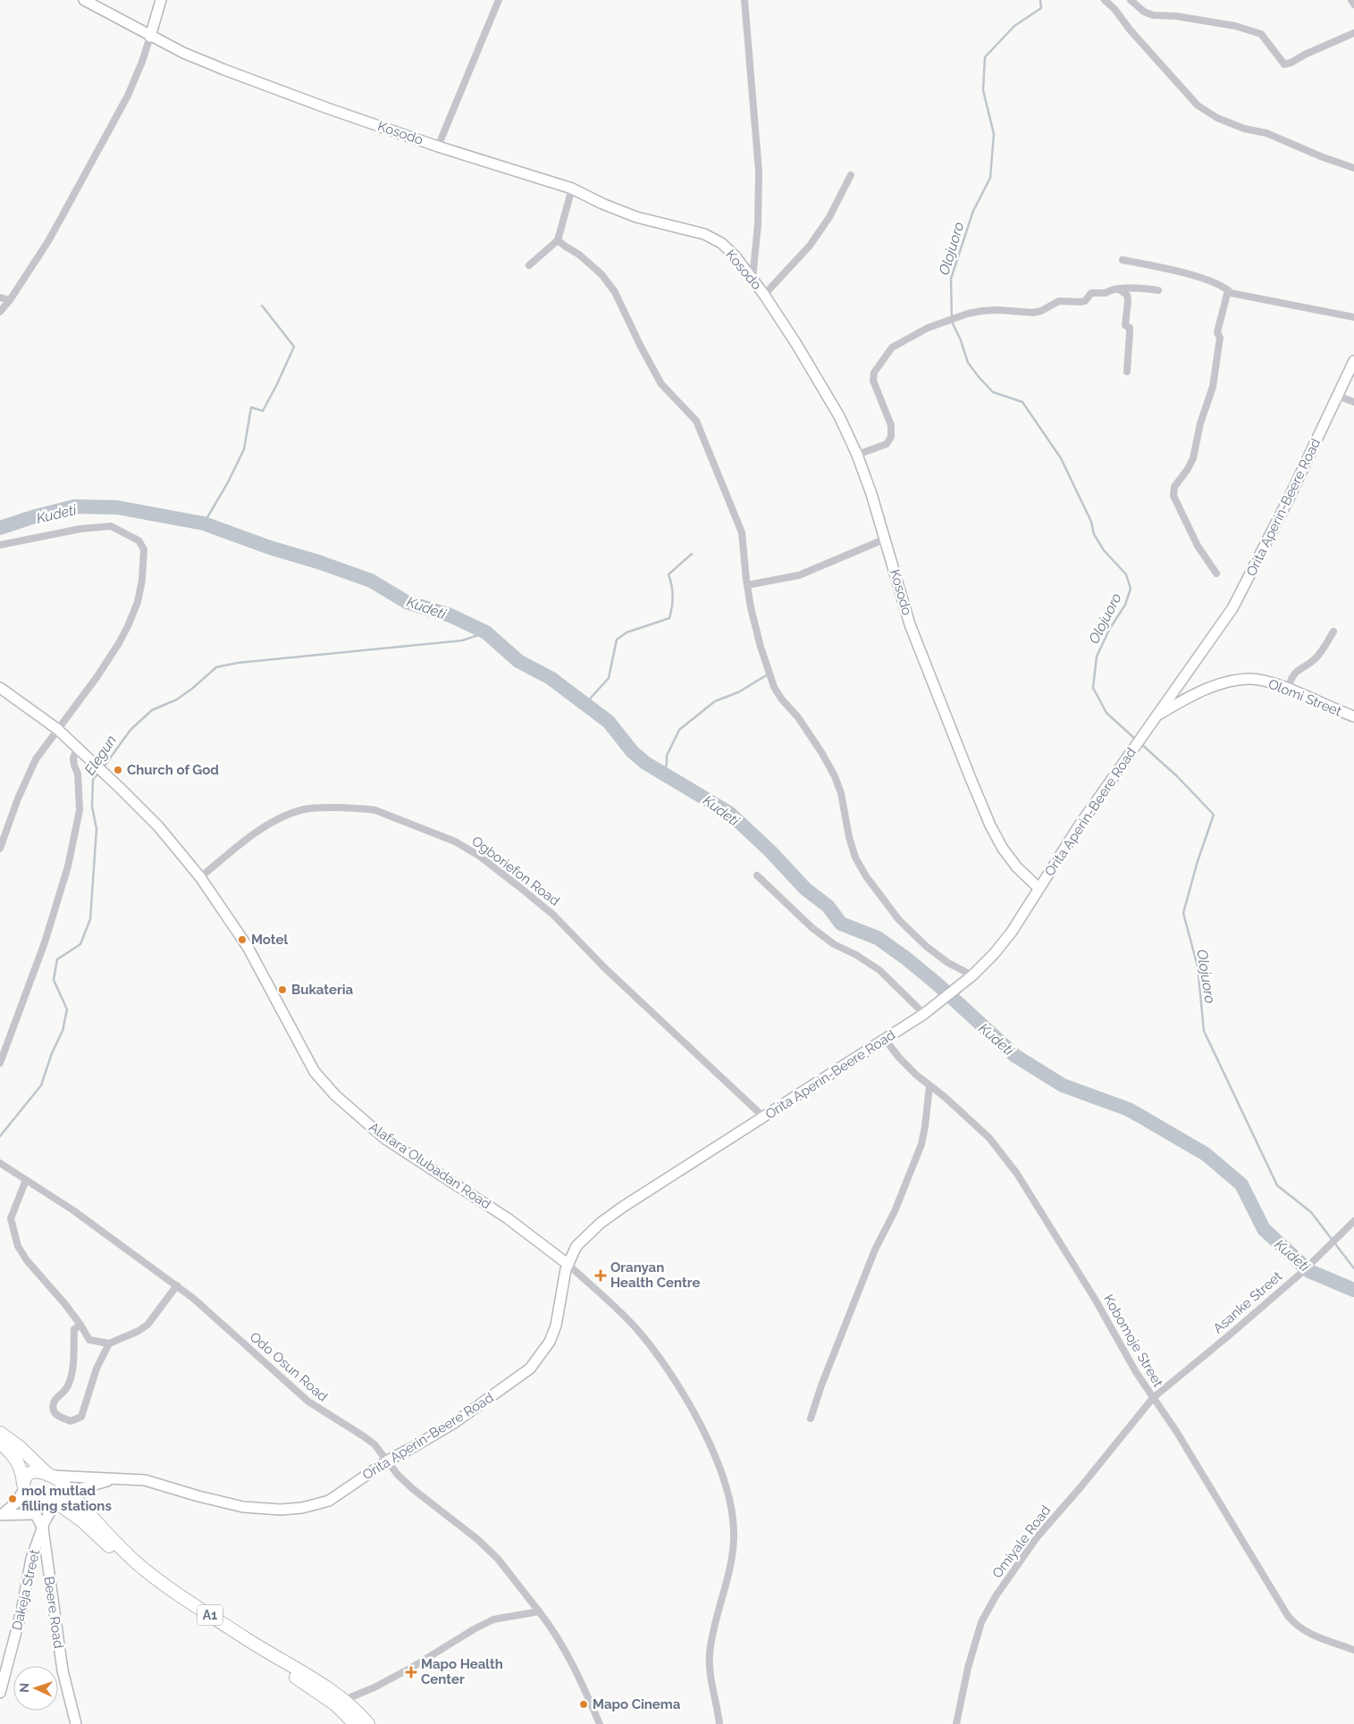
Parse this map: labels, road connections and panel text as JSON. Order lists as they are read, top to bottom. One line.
{"streets":{"highway":["A1"],"main road":["Kosodo","Orita Aperin-Beere Road","Olomi Street","Alafara Olubadan Road","Dakeja Street","Beere Road"],"street":["Ogboriefon Road","Asanke Street","Kobomoje Street","Odo Osun Road","Omiyale Road"]},"crossings":[["Kosodo","Orita Aperin-Beere Road"],["Orita Aperin-Beere Road","Olomi Street"],["Orita Aperin-Beere Road","Ogboriefon Road"],["Orita Aperin-Beere Road","Alafara Olubadan Road"],["Orita Aperin-Beere Road","Kobomoje Street"],["Orita Aperin-Beere Road","Odo Osun Road"],["Orita Aperin-Beere Road","A1"],["Ogboriefon Road","Alafara Olubadan Road"],["Asanke Street","Kobomoje Street"],["Asanke Street","Omiyale Road"],["Kobomoje Street","Omiyale Road"],["Dakeja Street","Beere Road"]],"water":["Olojuoro","Kudeti","Elegun"],"places":{"other":["Church of God","Motel","Bukateria","mol mutlad filling stations","Mapo Cinema"],"health":["Oranyan Health Centre","Mapo Health Center"]},"north":"left"}
